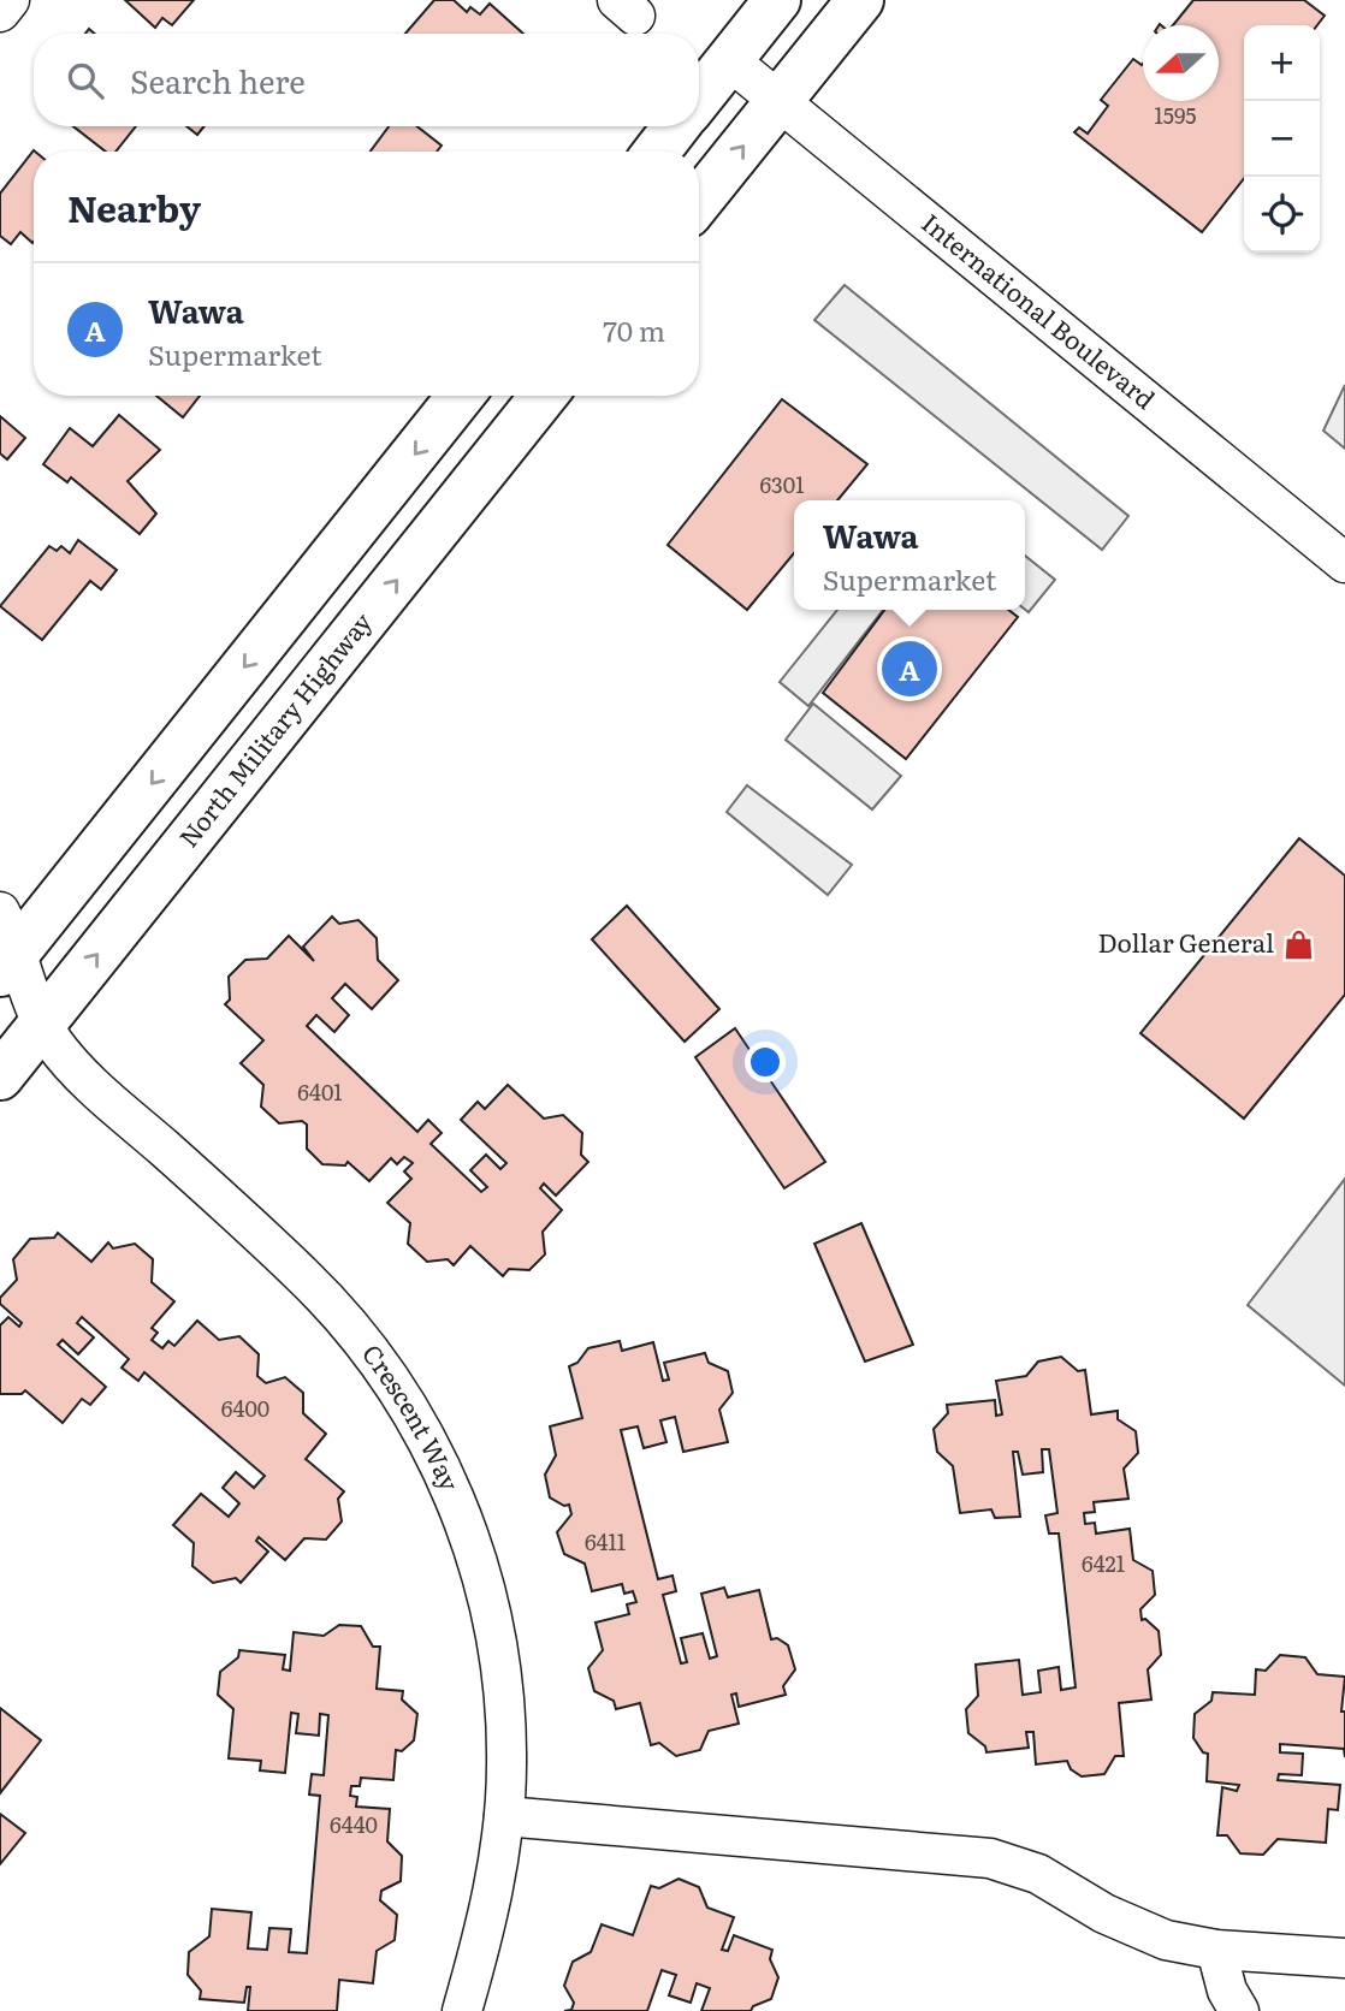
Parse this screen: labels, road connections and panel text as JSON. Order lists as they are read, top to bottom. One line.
{"streets":{"main road":["North Military Highway"],"street":["International Boulevard","Crescent Way"]},"crossings":[["North Military Highway","Crescent Way"]],"places":{"shop":["Dollar General"]},"house_numbers":["1595","6301","6401","6400","6411","6421","6440"],"north":"left","page":{"map_buttons":["+","−"],"search":"Search here","heading":"Nearby","list":[{"mark":"A","name":"Wawa","note":"Supermarket","value":"70 m"}],"popup":["Wawa","Supermarket"],"pins":"A"}}
